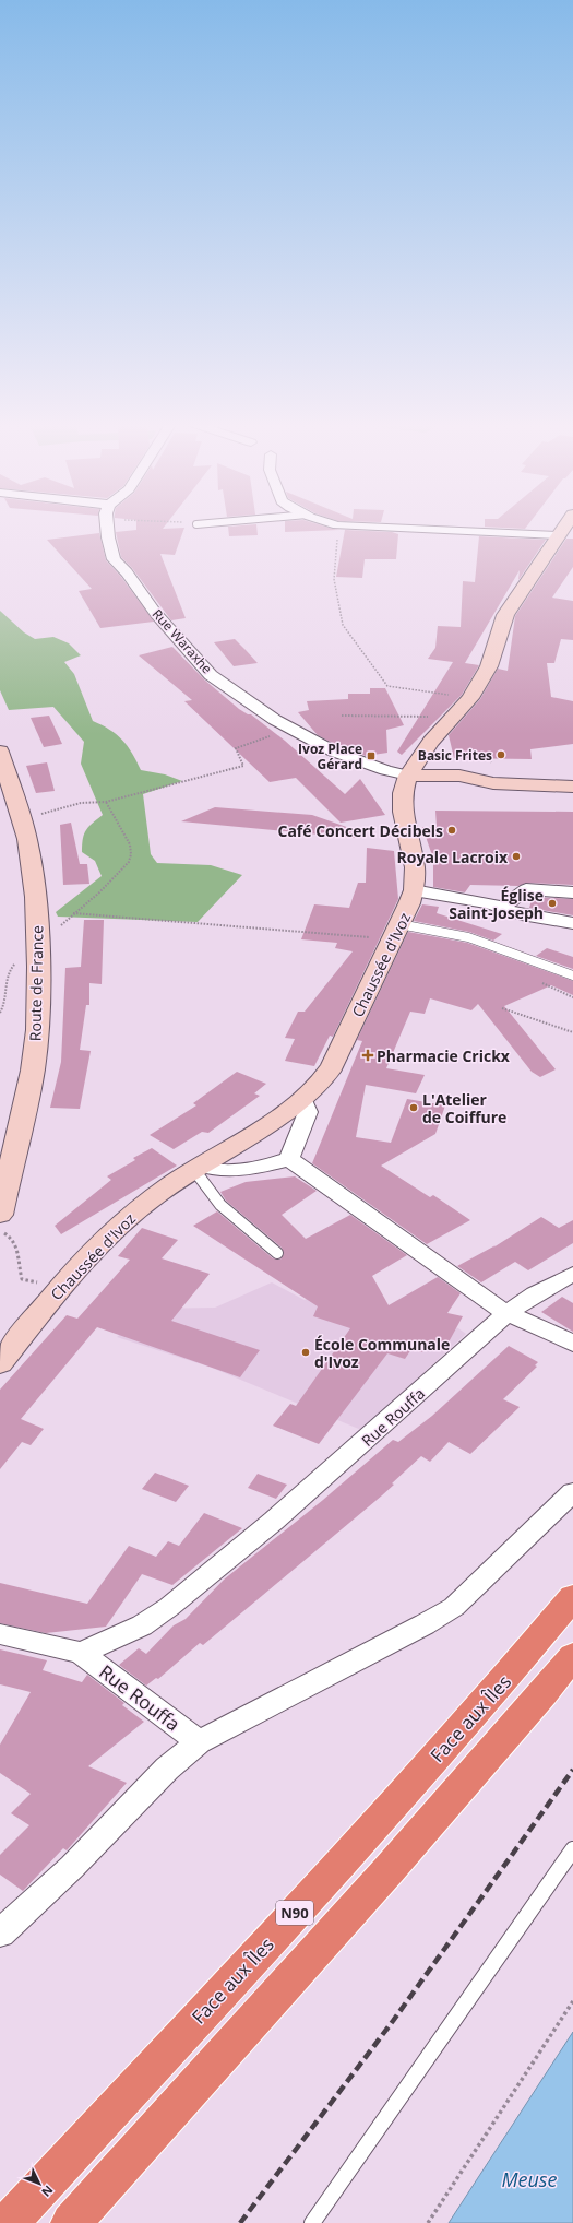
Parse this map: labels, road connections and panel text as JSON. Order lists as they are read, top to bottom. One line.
{"streets":{"highway":["Face aux Îles","N90"],"main road":["Chaussée d'Ivoz","Route de France"],"street":["Rue Waraxhe","Rue Rouffa"]},"crossings":[["Rue Waraxhe","Chaussée d'Ivoz"]],"water":["Meuse"],"places":{"other":["Basic Frites","Café Concert Décibels","Royale Lacroix","Église Saint-Joseph","L'Atelier de Coiffure","École Communale d'Ivoz"],"transit":["Ivoz Place Gérard"],"health":["Pharmacie Crickx"]},"north":"bottom right"}
